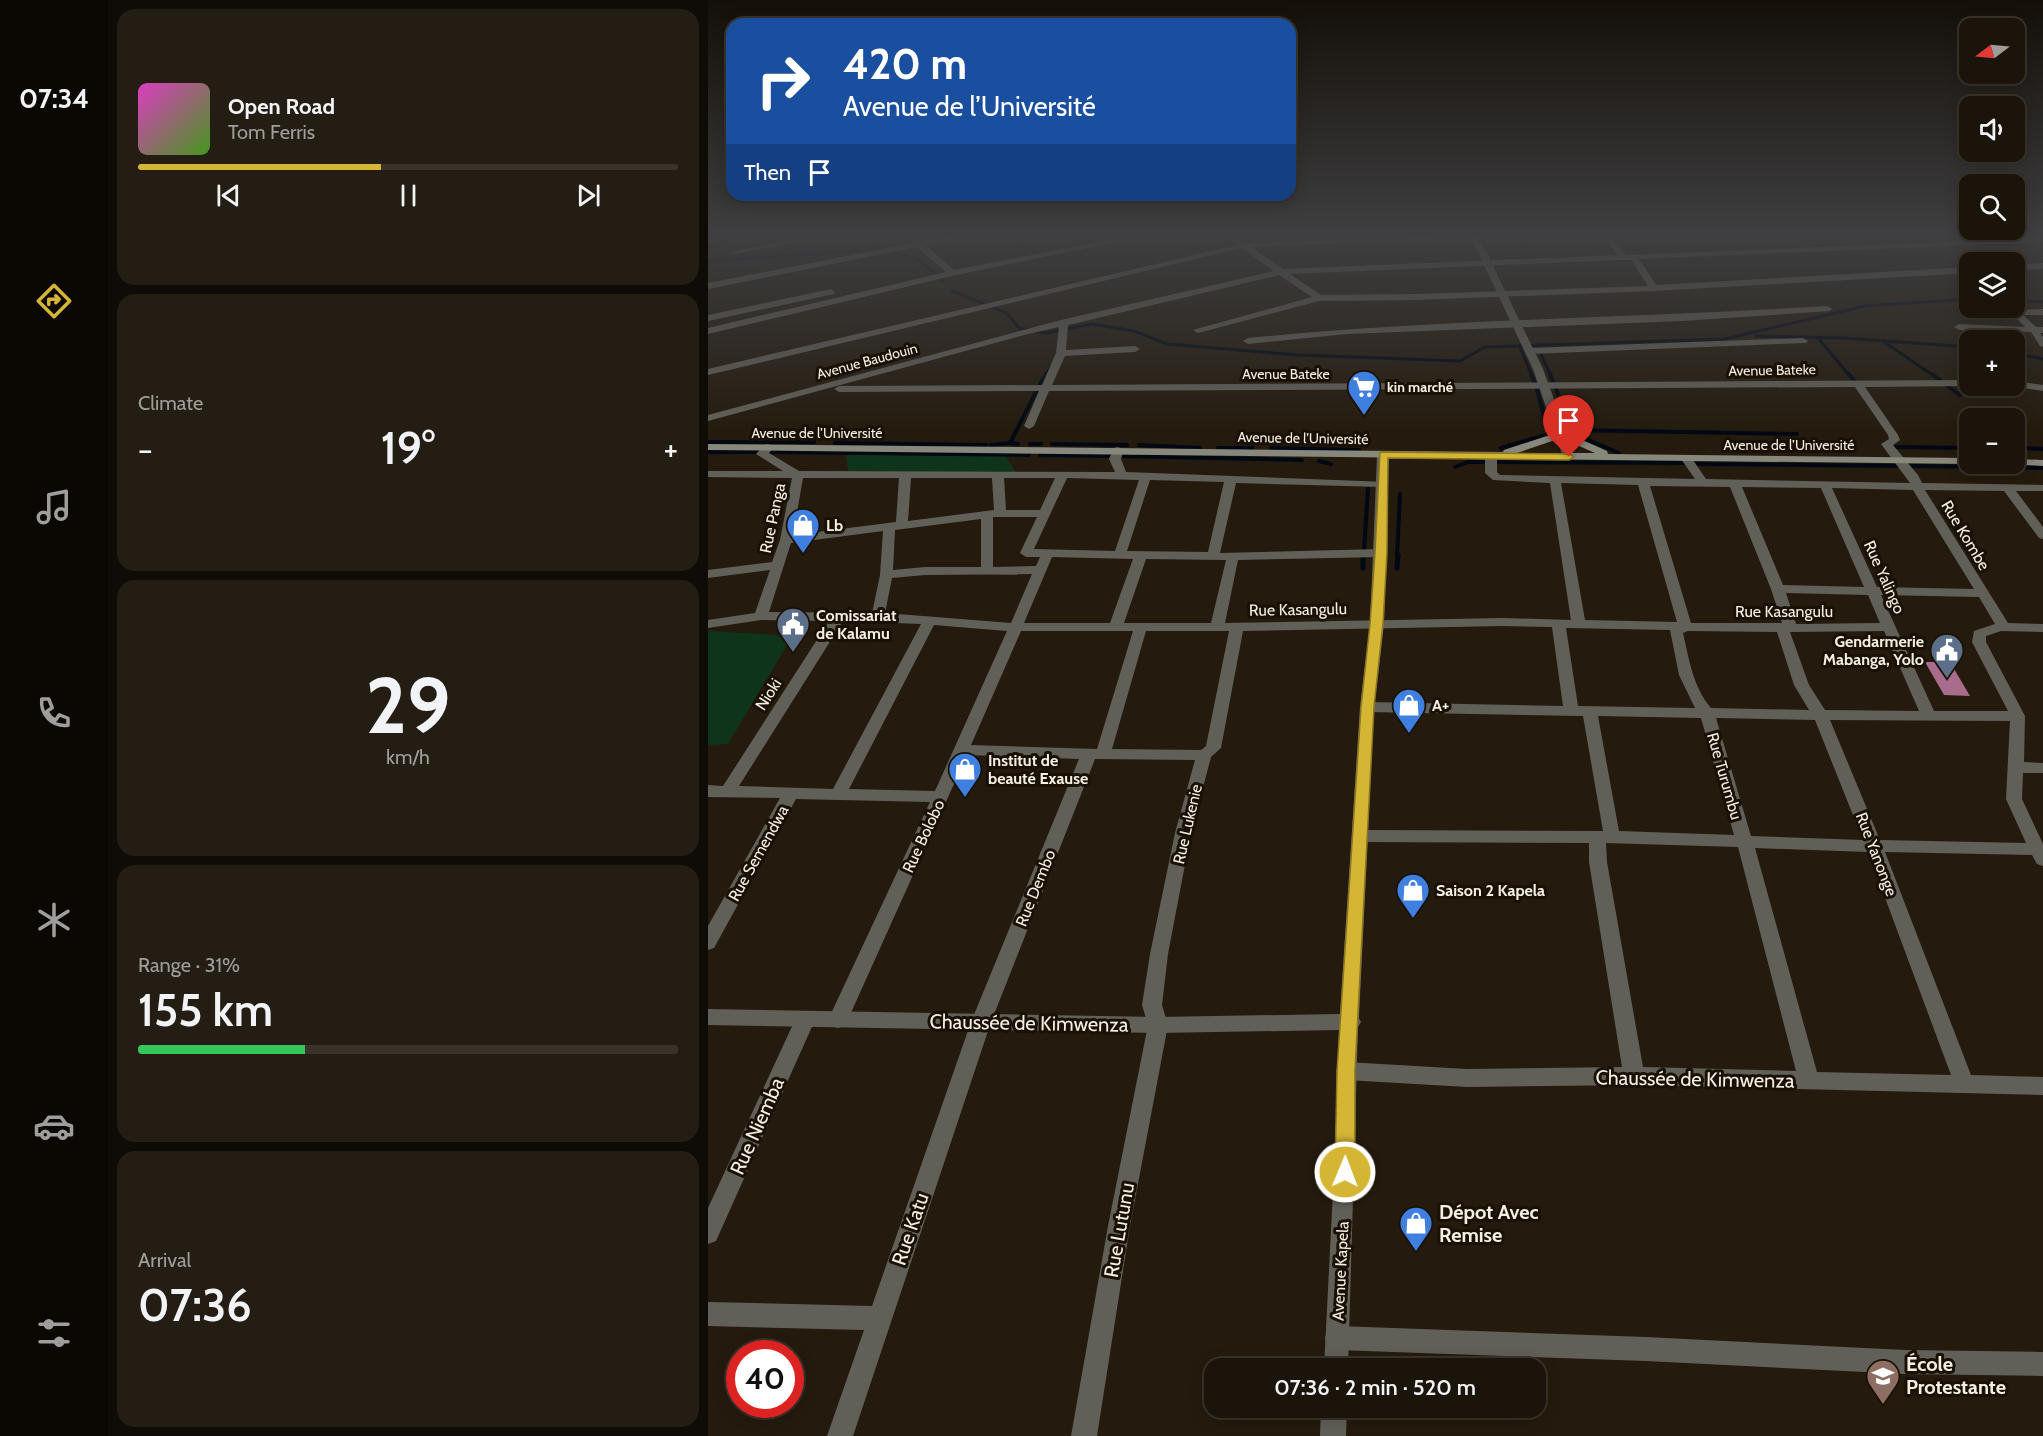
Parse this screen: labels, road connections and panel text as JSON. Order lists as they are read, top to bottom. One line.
{"streets":{"main road":["Avenue de l’Université"],"street":["Avenue Baudouin","Avenue Bateke","Rue Panga","Rue Kombe","Rue Yalingo","Rue Kasangulu","Nioki","Rue Turumbu","Rue Lukenie","Rue Bolobo","Rue Semendwa","Rue Yanonge","Rue Dembo","Chaussée de Kimwenza","Rue Niemba","Rue Katu","Rue Lutunu","Avenue Kapela"]},"crossings":[["Avenue Baudouin","Avenue Bateke"],["Avenue Bateke","Rue Kombe"],["Avenue de l’Université","Rue Panga"],["Avenue de l’Université","Rue Kombe"],["Avenue de l’Université","Avenue Kapela"],["Rue Panga","Rue Kasangulu"],["Rue Yalingo","Rue Kasangulu"],["Rue Kasangulu","Nioki"],["Rue Kasangulu","Rue Turumbu"],["Rue Kasangulu","Rue Lukenie"],["Rue Kasangulu","Rue Bolobo"],["Rue Kasangulu","Rue Yanonge"],["Rue Kasangulu","Rue Dembo"],["Rue Kasangulu","Avenue Kapela"],["Rue Turumbu","Chaussée de Kimwenza"],["Rue Lukenie","Chaussée de Kimwenza"],["Rue Lukenie","Rue Lutunu"],["Rue Bolobo","Chaussée de Kimwenza"],["Rue Yanonge","Chaussée de Kimwenza"],["Rue Dembo","Chaussée de Kimwenza"],["Rue Dembo","Rue Katu"],["Chaussée de Kimwenza","Rue Niemba"],["Chaussée de Kimwenza","Rue Katu"],["Chaussée de Kimwenza","Rue Lutunu"],["Chaussée de Kimwenza","Avenue Kapela"]],"places":{"supermarket":["kin marché"],"shop":["Lb","A+","Institut de beauté Exause","Saison 2 Kapela","Dépot Avec Remise"],"public building":["Comissariat de Kalamu","Gendarmerie Mabanga, Yolo"],"school or university":["École Protestante"]},"north":"left","page":{"tabs":"07:34","map_buttons":["+","−"],"turn":["420 m","Avenue de l’Université"],"song":["Open Road","Tom Ferris"],"then":"Then","tile":["Climate",["29","km/h"],["Range · 31%","155 km"],["Arrival","07:36"]],"heat":["−","19°","+"],"limit":"40","trip":"07:36 · 2 min · 520 m"}}
